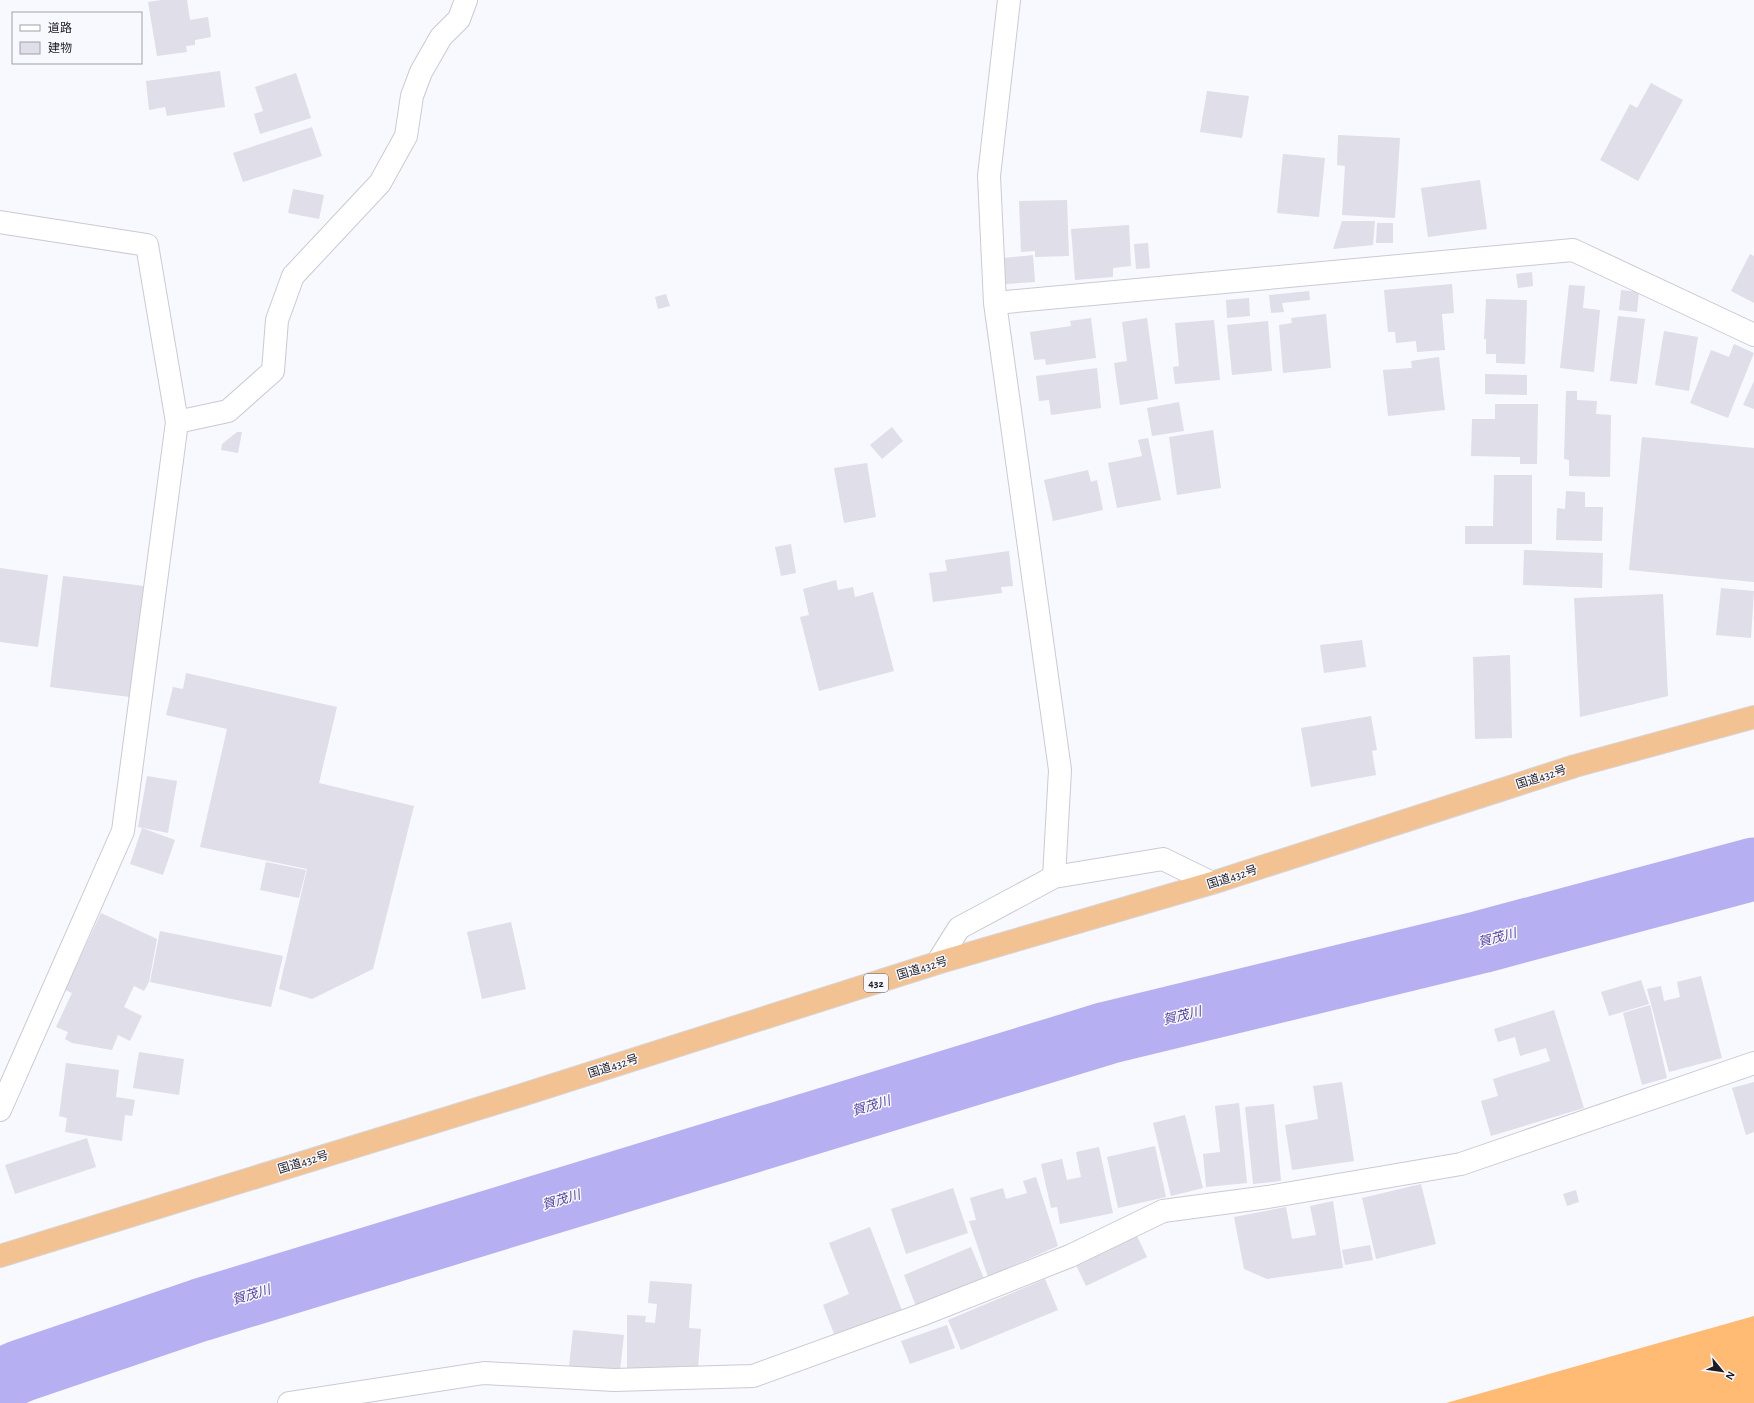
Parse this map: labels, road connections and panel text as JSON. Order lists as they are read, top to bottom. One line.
{"streets":{"highway":["国道432号","432"]},"water":["賀茂川"],"legend":["道路","建物"],"north":"bottom right"}
